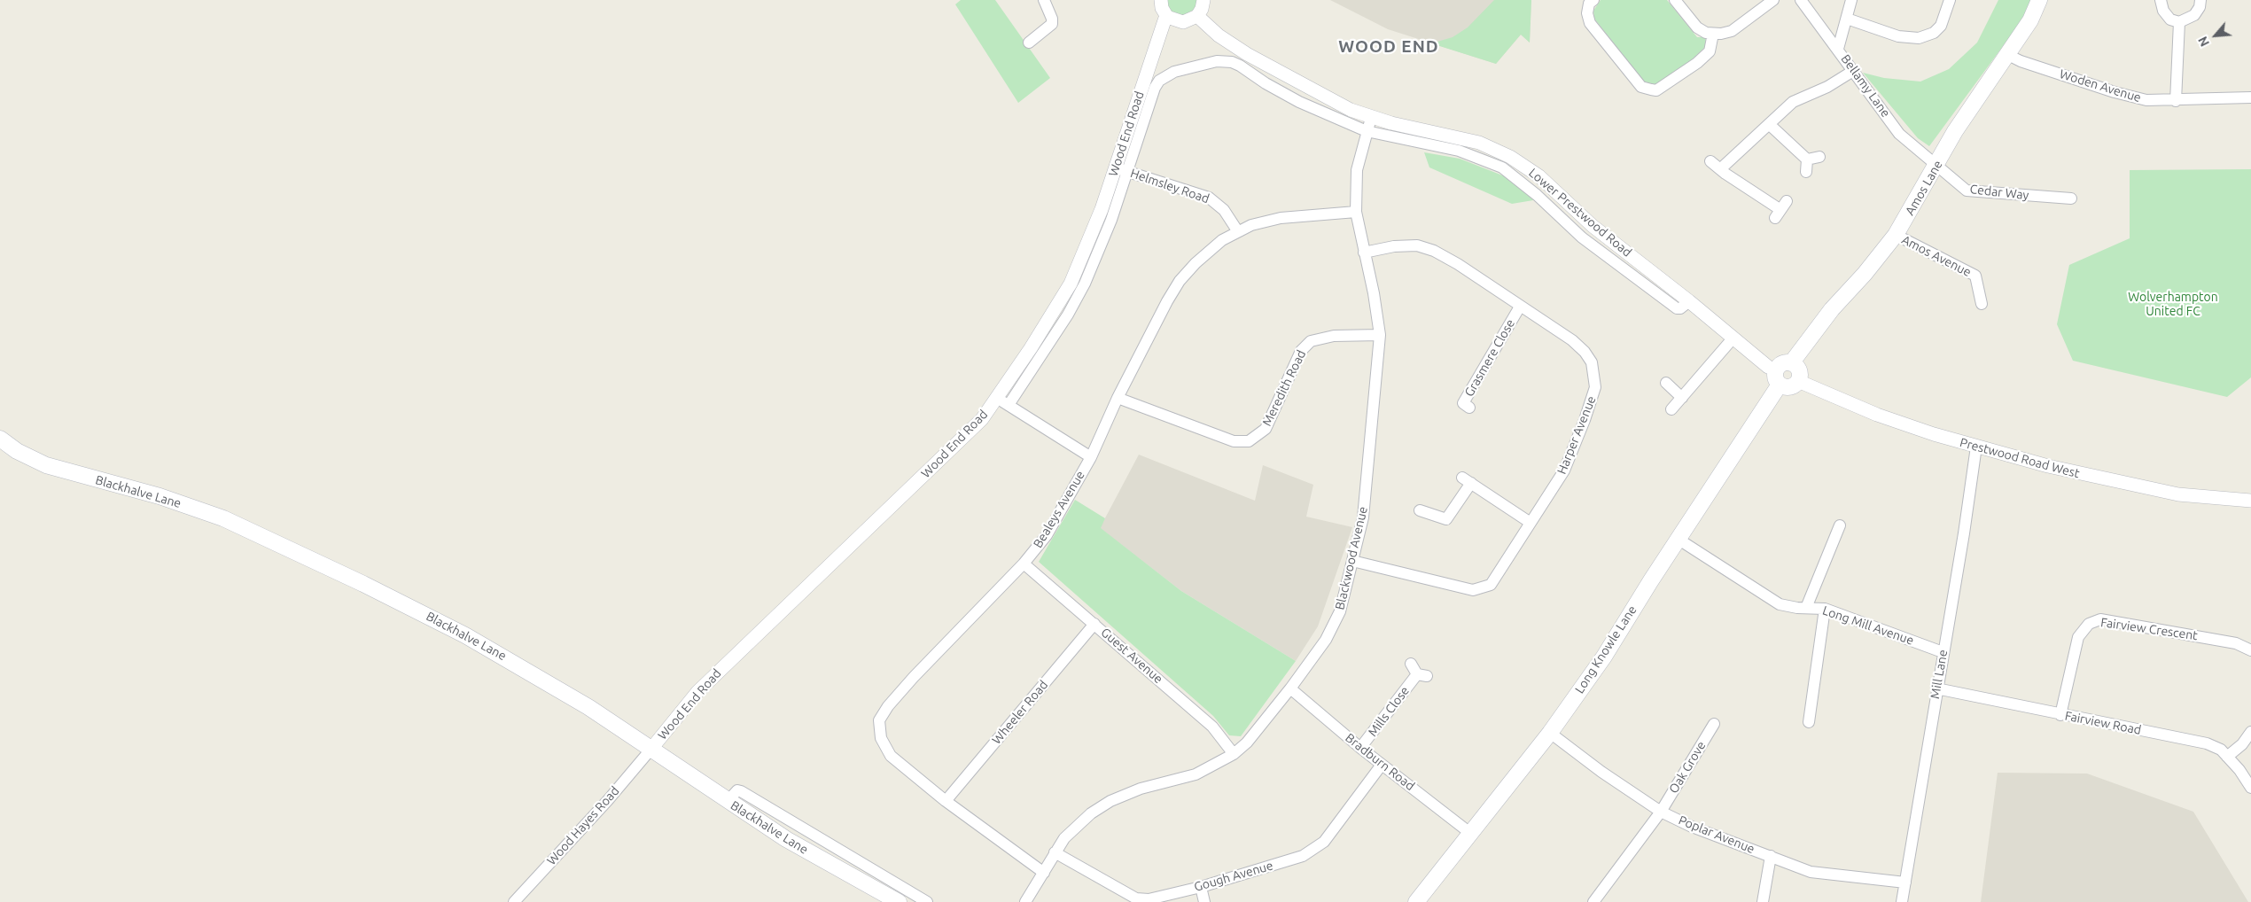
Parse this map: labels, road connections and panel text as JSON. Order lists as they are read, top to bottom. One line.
{"streets":{"main road":["Amos Lane","Blackhalve Lane","Long Knowle Lane"],"street":["Bellamy Lane","Woden Avenue","Wood End Road","Helmsley Road","Cedar Way","Lower Prestwood Road","Amos Avenue","Grasmere Close","Meredith Road","Harper Avenue","Prestwood Road West","Bealeys Avenue","Blackwood Avenue","Long Mill Avenue","Fairview Crescent","Guest Avenue","Mill Lane","Mills Close","Wheeler Road","Fairview Road","Bradburn Road","Oak Grove","Wood Hayes Road","Poplar Avenue","Gough Avenue"]},"crossings":[["Bellamy Lane","Amos Lane"],["Bellamy Lane","Cedar Way"],["Woden Avenue","Amos Lane"],["Wood End Road","Helmsley Road"],["Wood End Road","Blackhalve Lane"],["Wood End Road","Wood Hayes Road"],["Helmsley Road","Bealeys Avenue"],["Amos Lane","Cedar Way"],["Amos Lane","Lower Prestwood Road"],["Amos Lane","Amos Avenue"],["Amos Lane","Prestwood Road West"],["Amos Lane","Long Knowle Lane"],["Lower Prestwood Road","Prestwood Road West"],["Lower Prestwood Road","Blackwood Avenue"],["Lower Prestwood Road","Long Knowle Lane"],["Grasmere Close","Harper Avenue"],["Meredith Road","Bealeys Avenue"],["Meredith Road","Blackwood Avenue"],["Harper Avenue","Blackwood Avenue"],["Prestwood Road West","Long Knowle Lane"],["Prestwood Road West","Mill Lane"],["Blackhalve Lane","Wood Hayes Road"],["Bealeys Avenue","Blackwood Avenue"],["Bealeys Avenue","Guest Avenue"],["Bealeys Avenue","Wheeler Road"],["Blackwood Avenue","Guest Avenue"],["Blackwood Avenue","Bradburn Road"],["Blackwood Avenue","Gough Avenue"],["Long Mill Avenue","Long Knowle Lane"],["Long Mill Avenue","Mill Lane"],["Fairview Crescent","Fairview Road"],["Long Knowle Lane","Bradburn Road"],["Long Knowle Lane","Poplar Avenue"],["Guest Avenue","Wheeler Road"],["Mill Lane","Fairview Road"],["Mill Lane","Poplar Avenue"],["Mills Close","Bradburn Road"],["Bradburn Road","Gough Avenue"],["Oak Grove","Poplar Avenue"]],"districts":["WOOD END"],"parks":["Wolverhampton United FC"],"north":"bottom left"}
